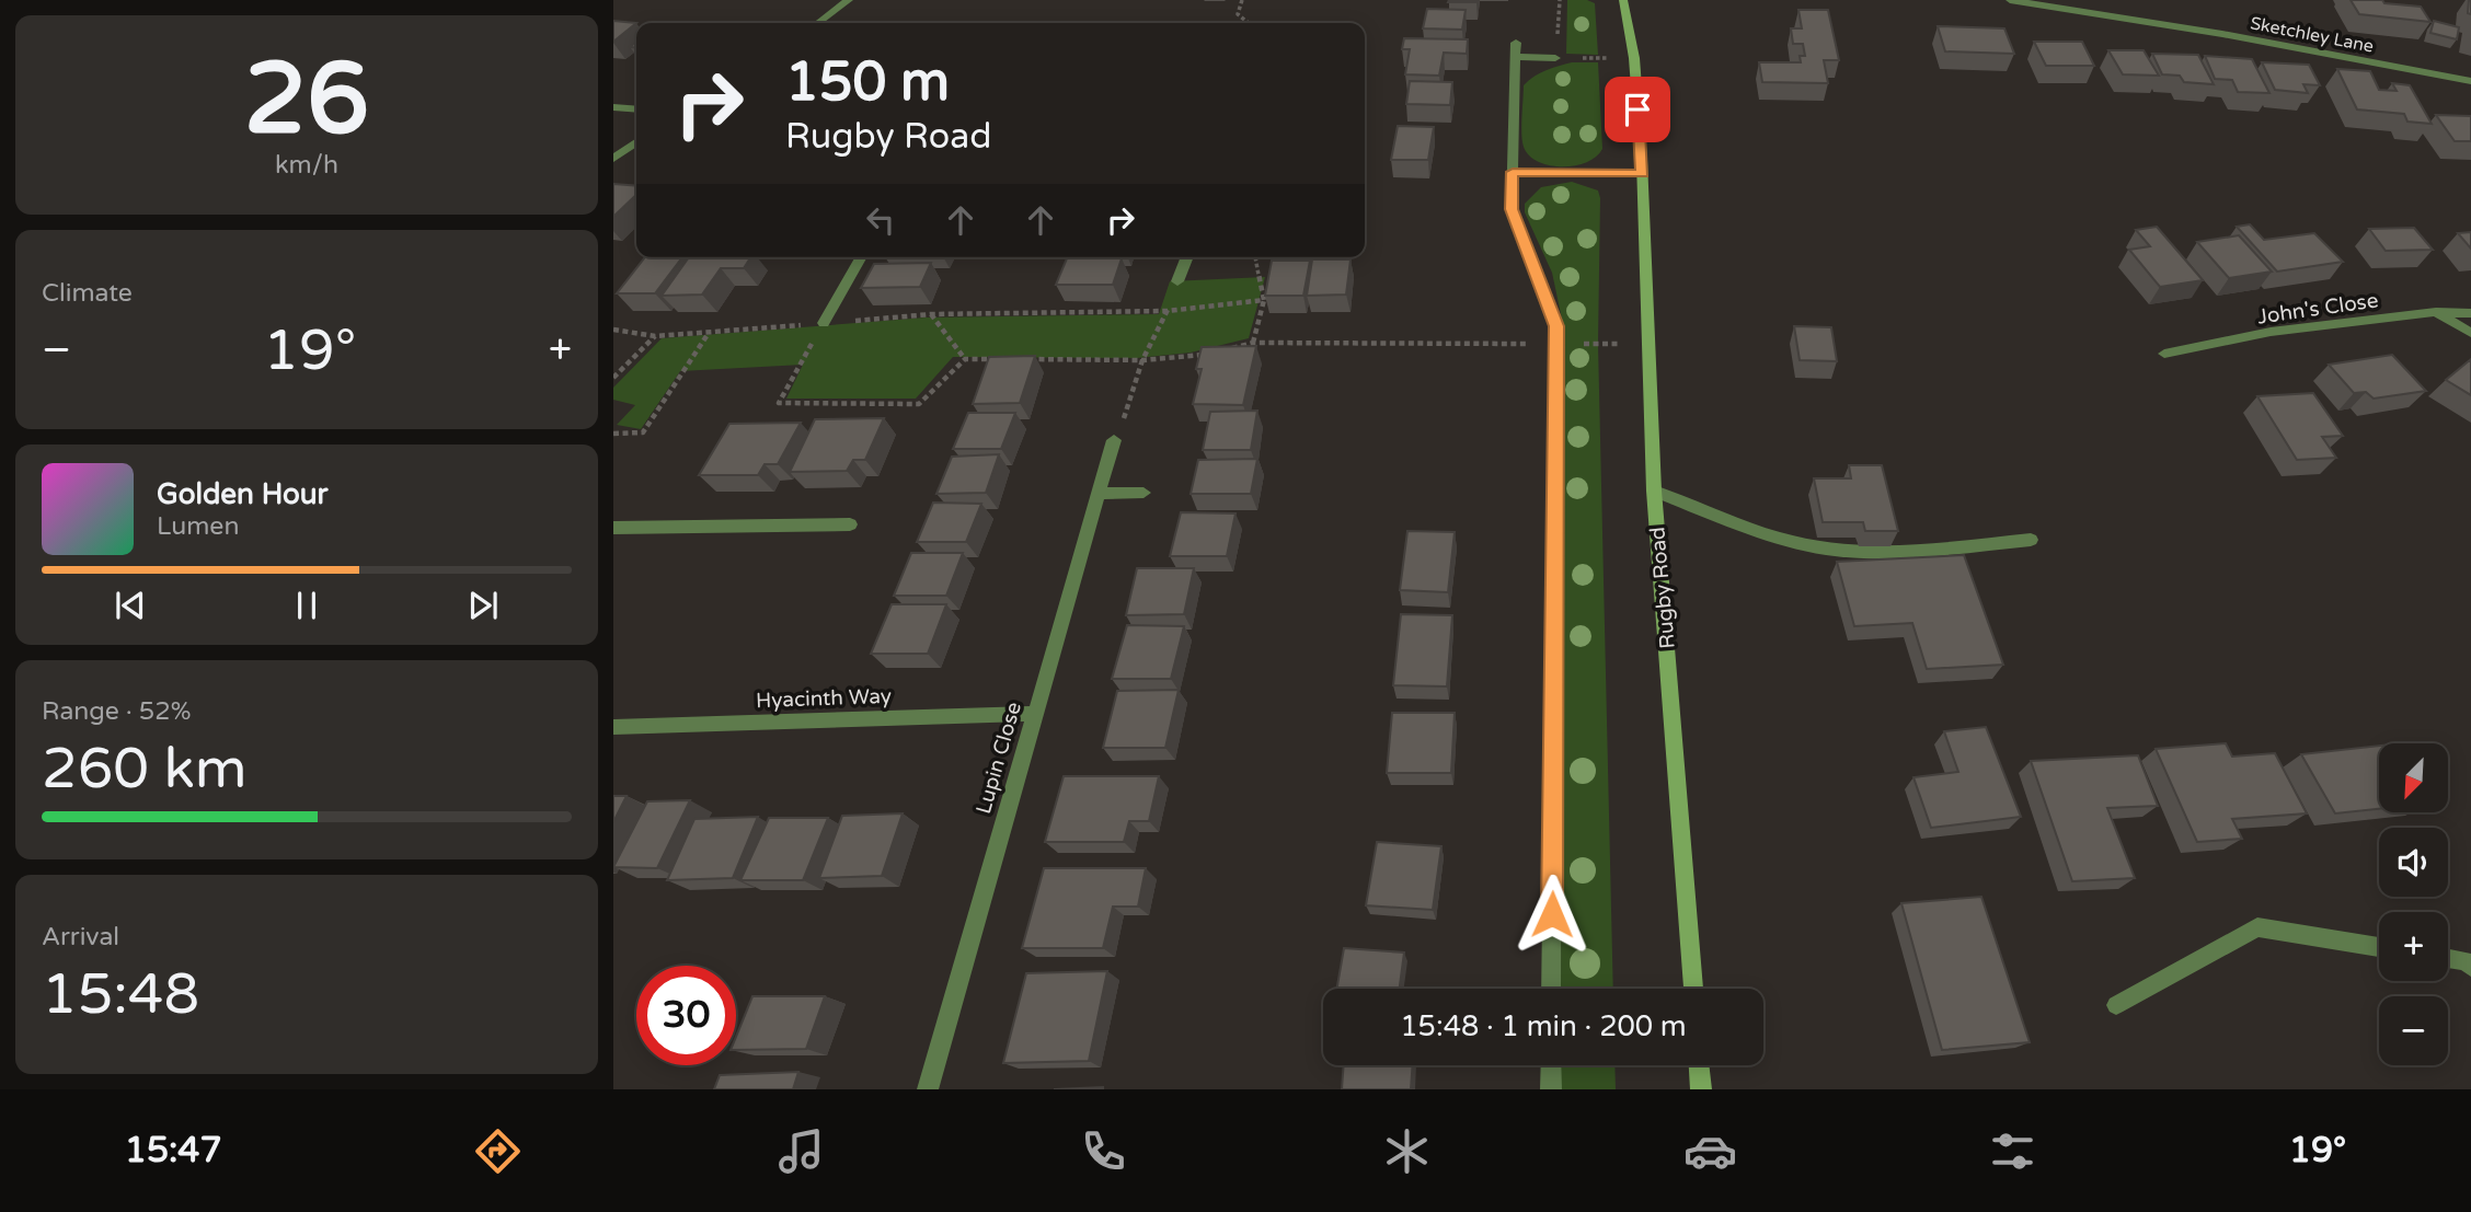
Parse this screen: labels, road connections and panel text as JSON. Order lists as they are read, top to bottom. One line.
{"streets":{"main road":["Rugby Road"],"street":["Sketchley Lane","John's Close","Hyacinth Way","Lupin Close"]},"crossings":[["Hyacinth Way","Lupin Close"]],"north":"bottom left","page":{"tile":[["26","km/h"],"Climate",["Range · 52%","260 km"],["Arrival","15:48"]],"turn":["150 m","Rugby Road"],"heat":["−","19°","+"],"song":["Golden Hour","Lumen"],"map_buttons":["+","−"],"limit":"30","trip":"15:48 · 1 min · 200 m","tabs":["15:47","19°"]}}
